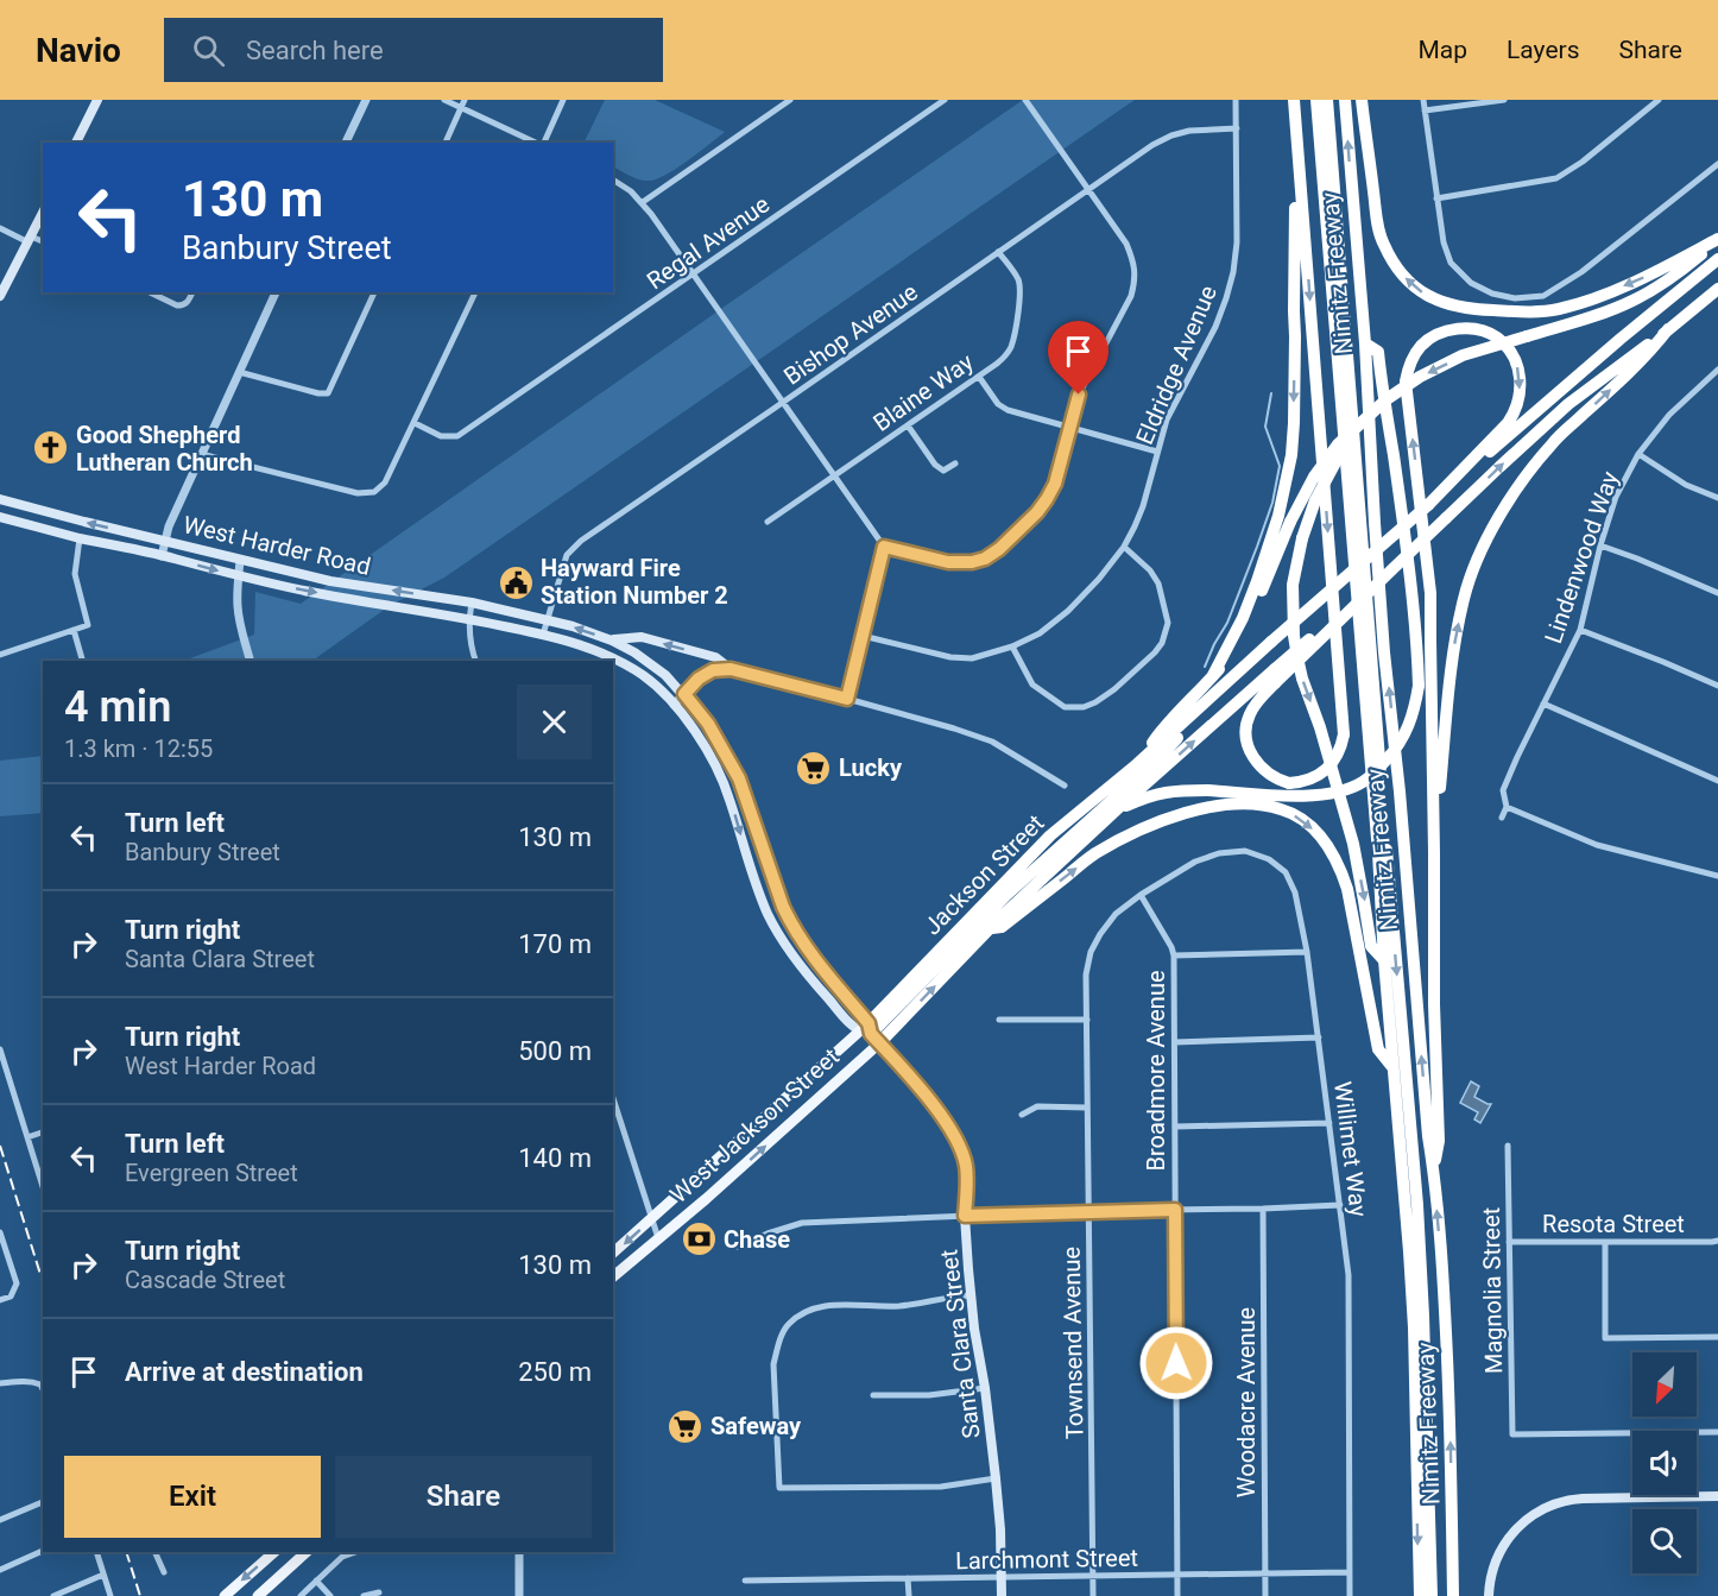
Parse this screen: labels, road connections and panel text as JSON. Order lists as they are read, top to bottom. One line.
{"streets":{"highway":["Nimitz Freeway","Jackson Street"],"main road":["West Harder Road","West Jackson Street","Santa Clara Street"],"street":["Regal Avenue","Bishop Avenue","Eldridge Avenue","Blaine Way","Lindenwood Way","Broadmore Avenue","Willimet Way","Resota Street","Magnolia Street","Townsend Avenue","Woodacre Avenue","Larchmont Street"]},"crossings":[["Bishop Avenue","Eldridge Avenue"],["Bishop Avenue","Blaine Way"],["Bishop Avenue","West Harder Road"],["Bishop Avenue","Santa Clara Street"],["West Harder Road","Santa Clara Street"],["Jackson Street","West Jackson Street"],["Jackson Street","Santa Clara Street"],["Broadmore Avenue","Willimet Way"],["Broadmore Avenue","Townsend Avenue"],["Broadmore Avenue","Larchmont Street"],["West Jackson Street","Santa Clara Street"],["Willimet Way","Townsend Avenue"],["Willimet Way","Larchmont Street"],["Resota Street","Magnolia Street"],["Townsend Avenue","Larchmont Street"],["Santa Clara Street","Larchmont Street"],["Woodacre Avenue","Larchmont Street"]],"places":{"church":["Good Shepherd Lutheran Church"],"public building":["Hayward Fire Station Number 2"],"supermarket":["Lucky","Safeway"],"bank":["Chase"]},"north":"bottom left","page":{"header":"Navio","search":"Search here","nav":["Map","Layers","Share"],"turn":["130 m","Banbury Street"],"heading":["4 min","1.3 km · 12:55"],"list":[{"name":"Turn left","note":"Banbury Street","value":"130 m"},{"name":"Turn right","note":"Santa Clara Street","value":"170 m"},{"name":"Turn right","note":"West Harder Road","value":"500 m"},{"name":"Turn left","note":"Evergreen Street","value":"140 m"},{"name":"Turn right","note":"Cascade Street","value":"130 m"},{"name":"Arrive at destination","value":"250 m"}],"buttons":["Exit","Share"]}}
